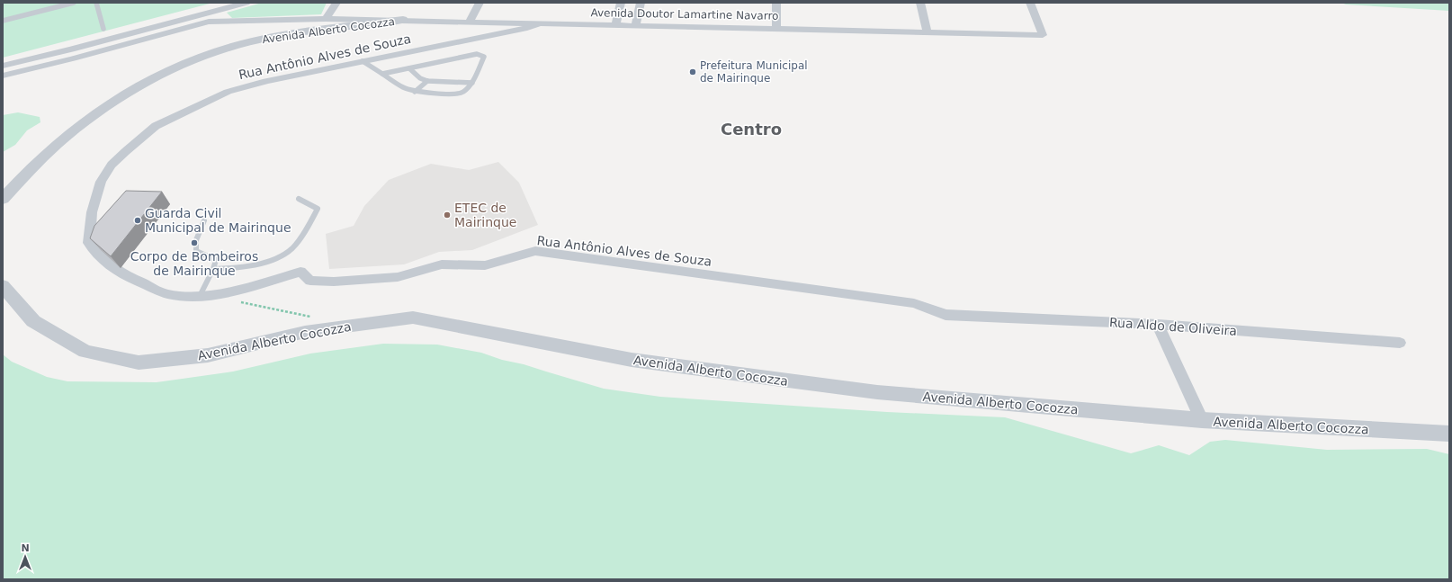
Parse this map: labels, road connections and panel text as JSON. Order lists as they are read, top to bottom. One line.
{"streets":{"street":["Avenida Doutor Lamartine Navarro","Avenida Alberto Cocozza","Rua Antônio Alves de Souza","Rua Aldo de Oliveira"]},"crossings":[["Avenida Doutor Lamartine Navarro","Avenida Alberto Cocozza"],["Avenida Doutor Lamartine Navarro","Rua Antônio Alves de Souza"],["Rua Antônio Alves de Souza","Rua Aldo de Oliveira"]],"districts":["Centro"],"places":["Prefeitura Municipal de Mairinque","ETEC de Mairinque","Guarda Civil Municipal de Mairinque","Corpo de Bombeiros de Mairinque"],"north":"top"}
